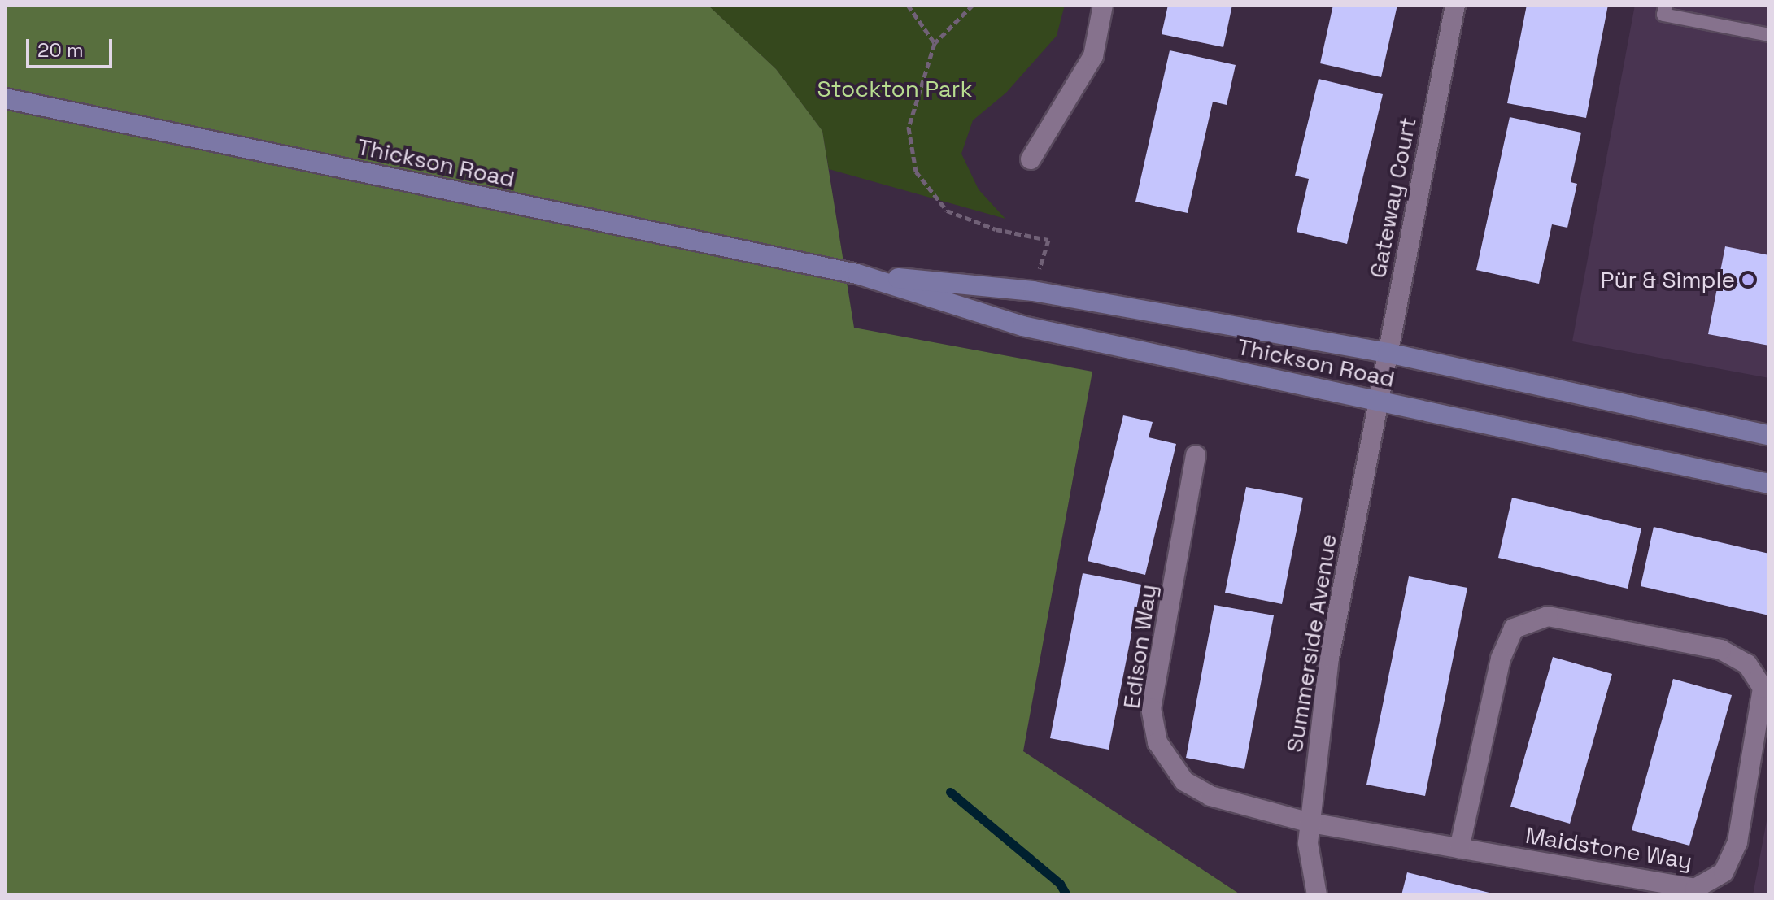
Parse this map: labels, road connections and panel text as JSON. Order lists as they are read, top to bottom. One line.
{"streets":{"main road":["Thickson Road"],"street":["Gateway Court","Summerside Avenue","Edison Way","Maidstone Way"]},"crossings":[["Thickson Road","Gateway Court"],["Thickson Road","Summerside Avenue"],["Gateway Court","Summerside Avenue"],["Summerside Avenue","Edison Way"],["Summerside Avenue","Maidstone Way"],["Edison Way","Maidstone Way"]],"parks":["Stockton Park"],"places":["Pür & Simple"],"scale_bar":"20 m"}
